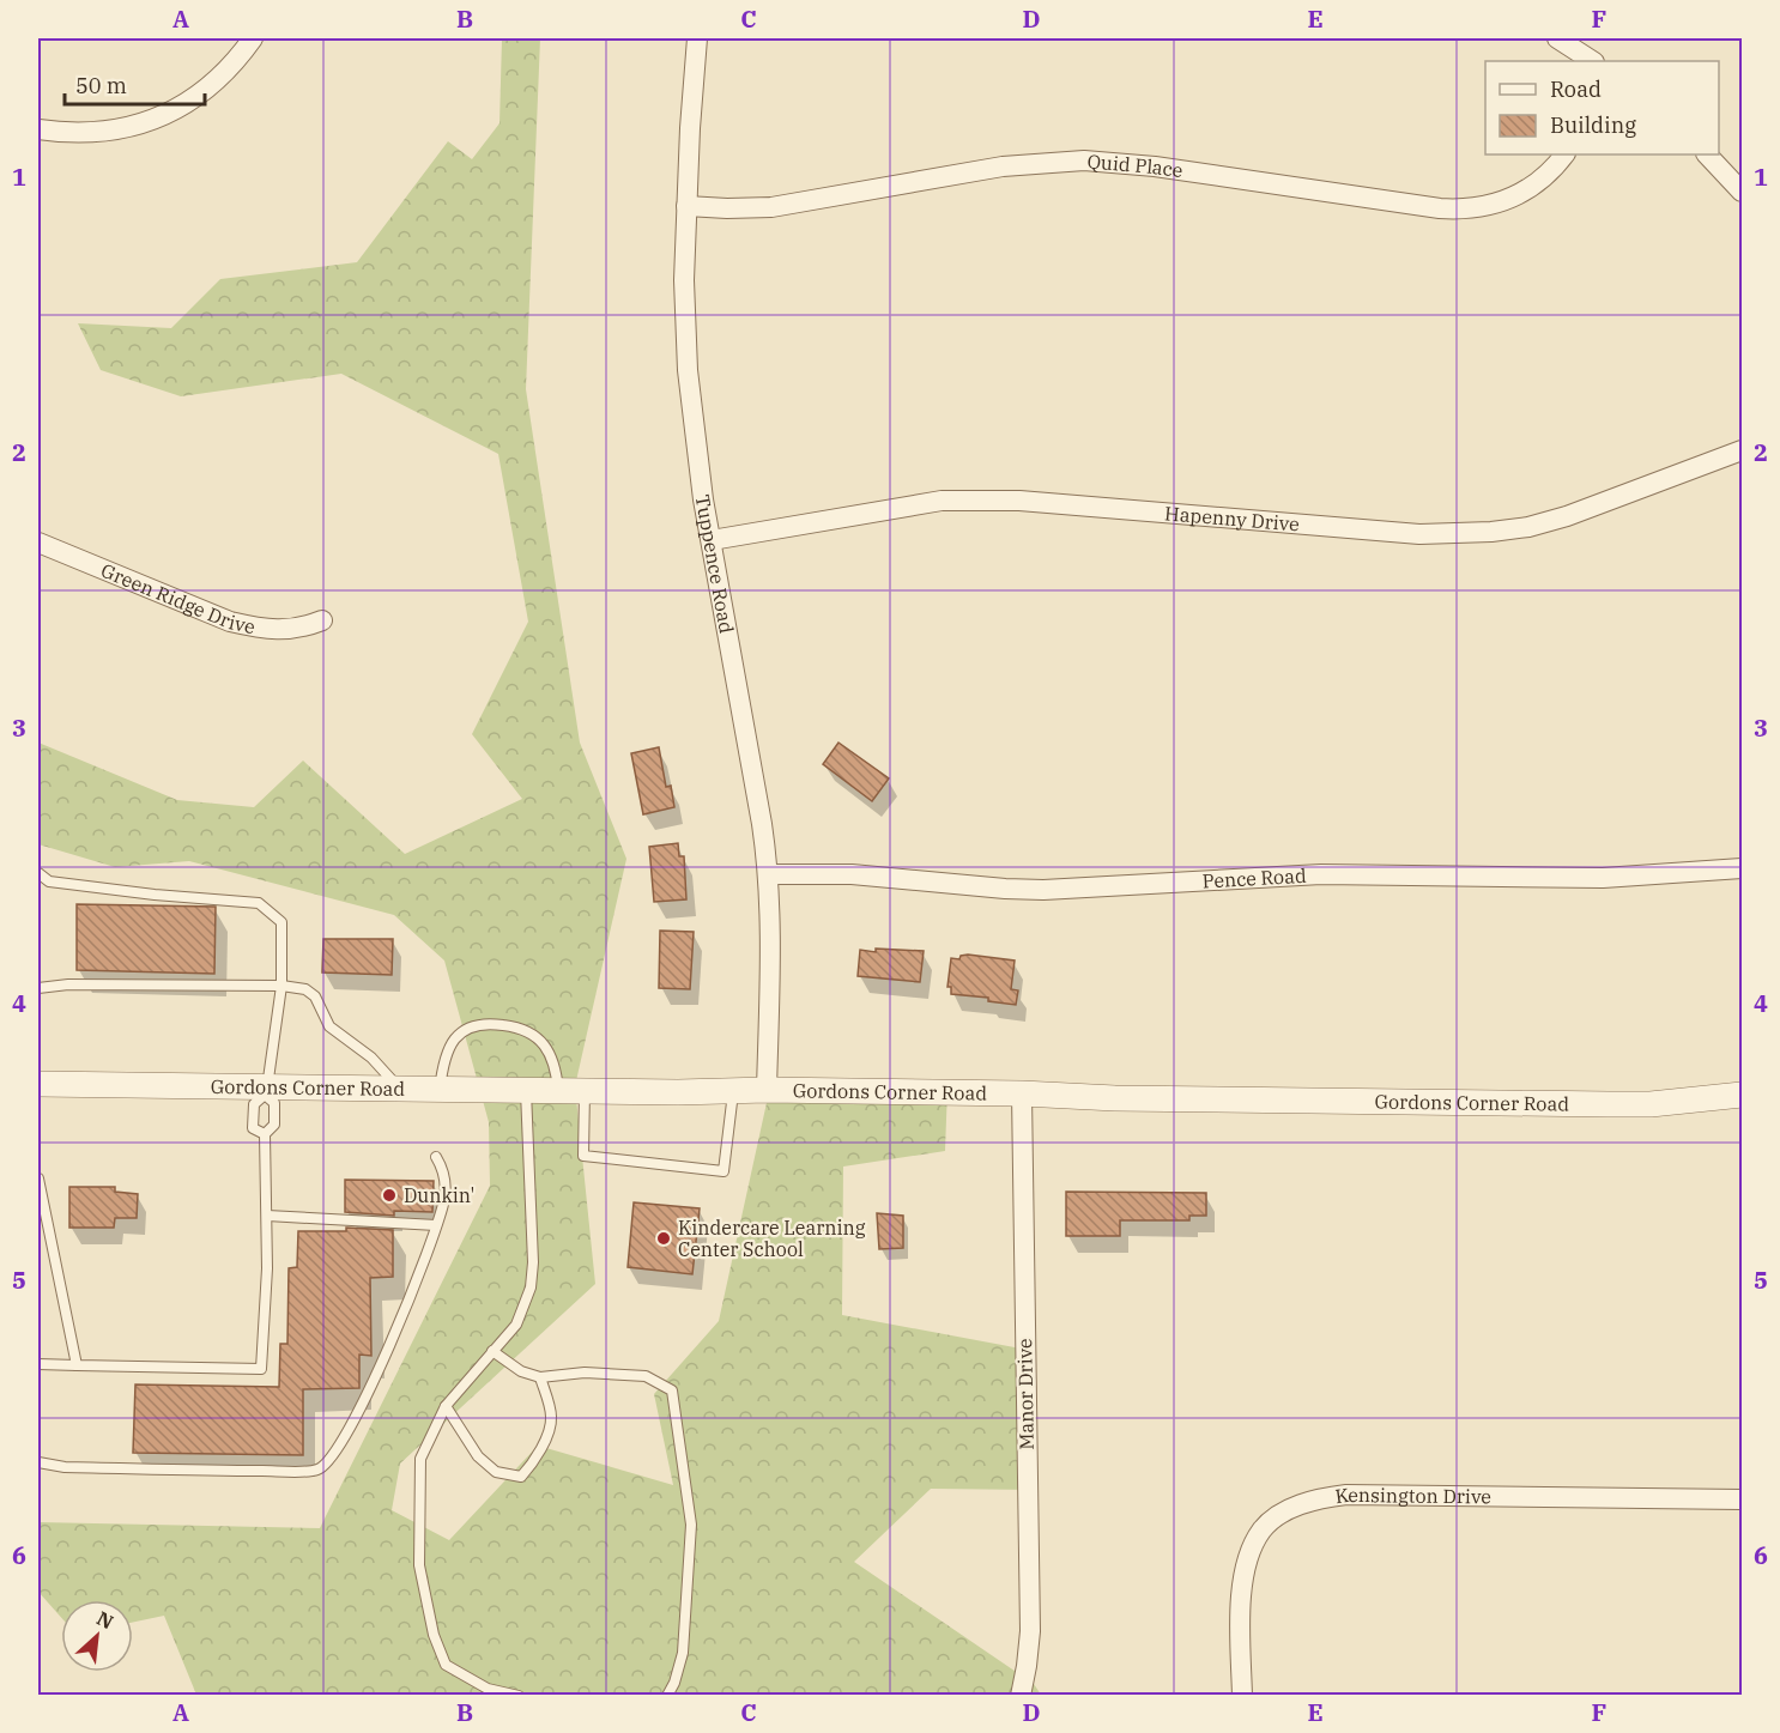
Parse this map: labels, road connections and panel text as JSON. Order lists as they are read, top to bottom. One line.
{"streets":{"street":["Quid Place","Hapenny Drive","Tuppence Road","Green Ridge Drive","Pence Road","Gordons Corner Road","Manor Drive","Kensington Drive"]},"crossings":[["Quid Place","Tuppence Road"],["Hapenny Drive","Tuppence Road"],["Tuppence Road","Pence Road"],["Tuppence Road","Gordons Corner Road"],["Gordons Corner Road","Manor Drive"]],"places":["Dunkin'","Kindercare Learning Center School"],"legend":["Road","Building"],"scale_bar":"50 m","north":"top right","grid":{"columns":["A","B","C","D","E","F"],"rows":["1","2","3","4","5","6"]}}
